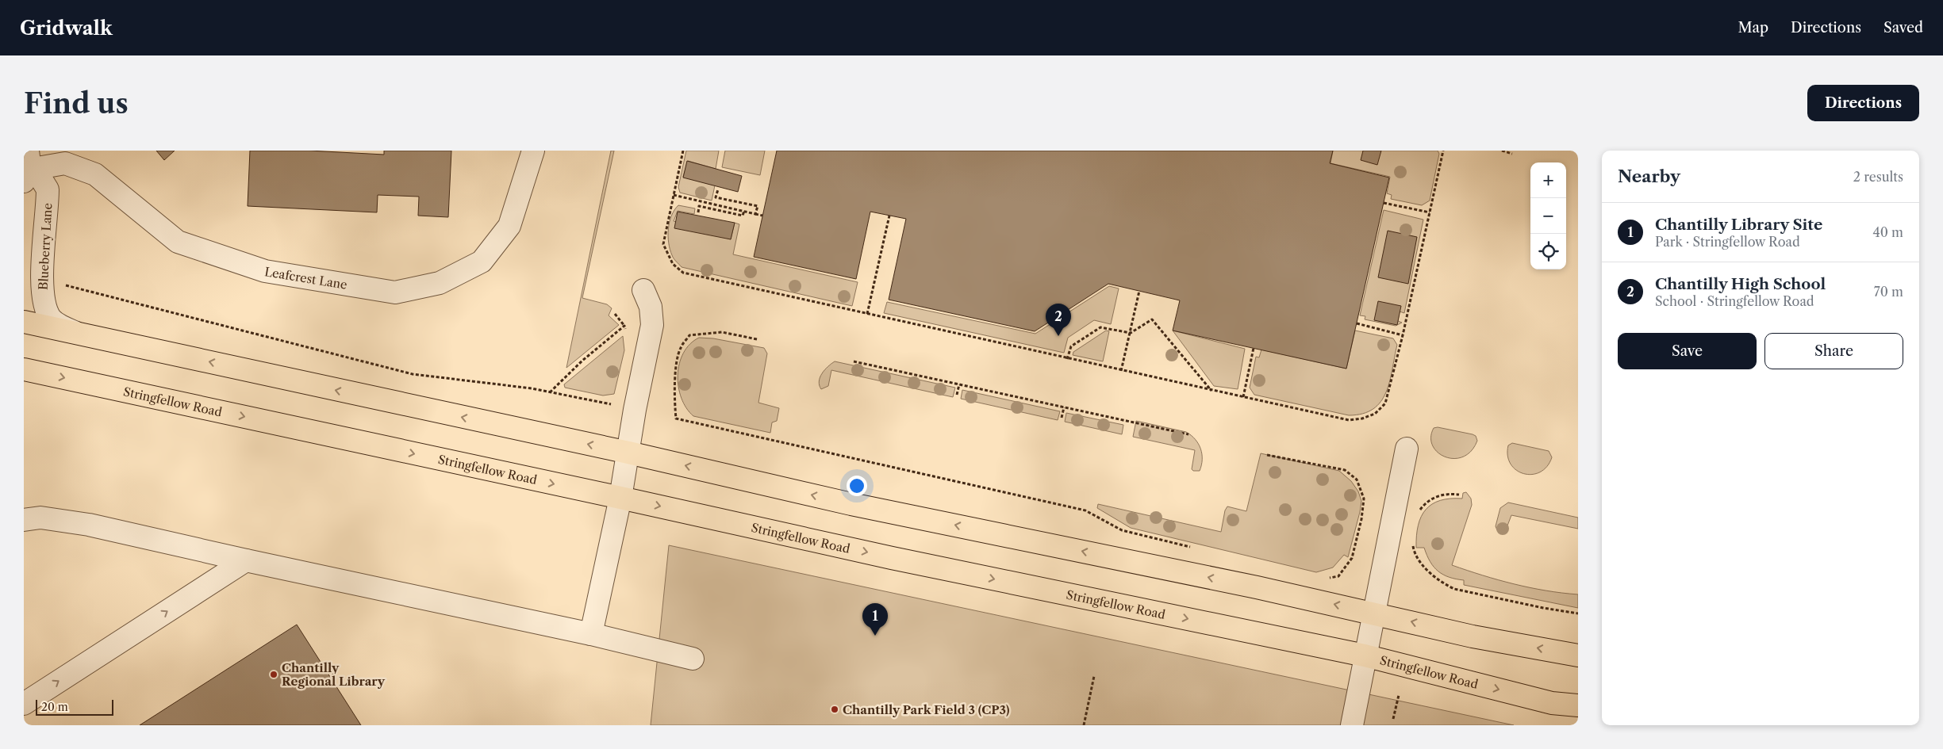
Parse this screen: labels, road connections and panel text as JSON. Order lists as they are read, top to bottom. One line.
{"streets":{"main road":["Stringfellow Road"],"street":["Blueberry Lane","Leafcrest Lane"]},"crossings":[["Blueberry Lane","Leafcrest Lane"]],"places":["Chantilly Regional Library","Chantilly Park Field 3 (CP3)"],"scale_bar":"20 m","page":{"header":"Gridwalk","nav":["Map","Directions","Saved"],"buttons":["Directions",["Save","Share"]],"title":"Find us","heading":["Nearby","2 results"],"map_buttons":["+","−"],"list":[{"mark":"1","name":"Chantilly Library Site","note":"Park · Stringfellow Road","value":"40 m"},{"mark":"2","name":"Chantilly High School","note":"School · Stringfellow Road","value":"70 m"}],"pins":["2","1"],"scale":"20 m"}}
